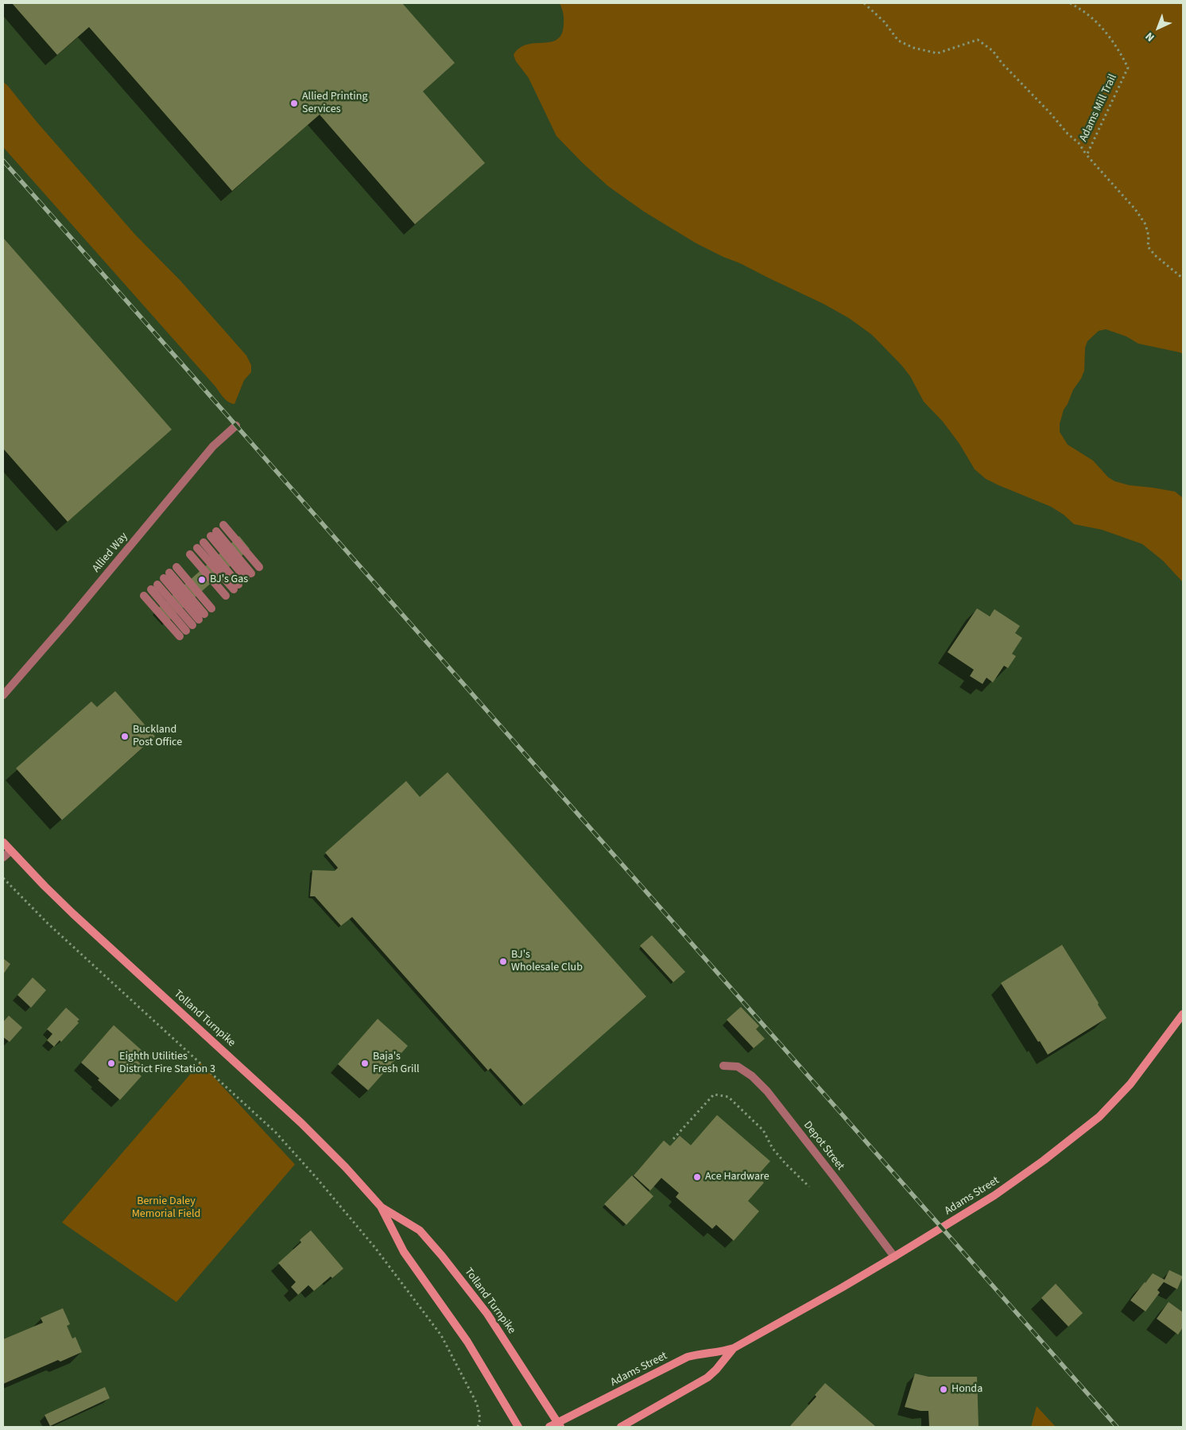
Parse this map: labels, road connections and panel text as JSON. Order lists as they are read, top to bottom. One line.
{"streets":{"main road":["Tolland Turnpike","Adams Street"],"street":["Allied Way","Depot Street"],"path":["Adams Mill Trail"]},"crossings":[["Tolland Turnpike","Adams Street"],["Depot Street","Adams Street"]],"parks":["Bernie Daley Memorial Field"],"places":["Allied Printing Services","BJ's Gas","Buckland Post Office","BJ's Wholesale Club","Eighth Utilities District Fire Station 3","Baja's Fresh Grill","Ace Hardware","Honda"],"north":"bottom left"}
